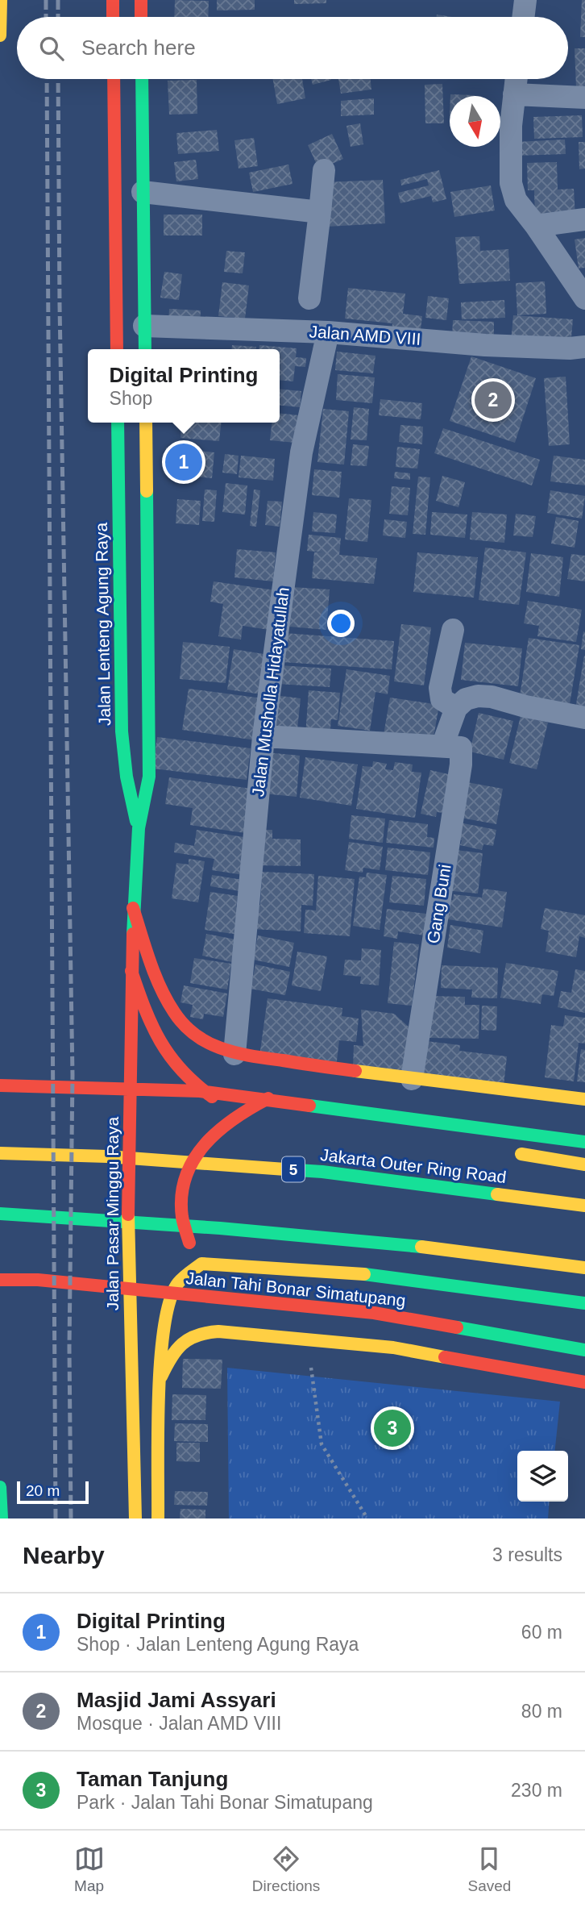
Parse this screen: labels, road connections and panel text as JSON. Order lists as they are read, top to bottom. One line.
{"streets":{"main road":["Jalan Lenteng Agung Raya","Jakarta Outer Ring Road","5","Jalan Pasar Minggu Raya","Jalan Tahi Bonar Simatupang"],"street":["Jalan AMD VIII","Jalan Musholla Hidayatullah","Gang Buni"]},"crossings":[["Jalan AMD VIII","Jalan Musholla Hidayatullah"],["Jalan Lenteng Agung Raya","Jalan Pasar Minggu Raya"],["Jalan Musholla Hidayatullah","Gang Buni"]],"scale_bar":"20 m","north":"bottom","page":{"search":"Search here","popup":["Digital Printing","Shop"],"pins":["2","1","3"],"scale":"20 m","heading":["Nearby","3 results"],"list":[{"mark":"1","name":"Digital Printing","note":"Shop · Jalan Lenteng Agung Raya","value":"60 m"},{"mark":"2","name":"Masjid Jami Assyari","note":"Mosque · Jalan AMD VIII","value":"80 m"},{"mark":"3","name":"Taman Tanjung","note":"Park · Jalan Tahi Bonar Simatupang","value":"230 m"}],"nav":["Map","Directions","Saved"]}}
